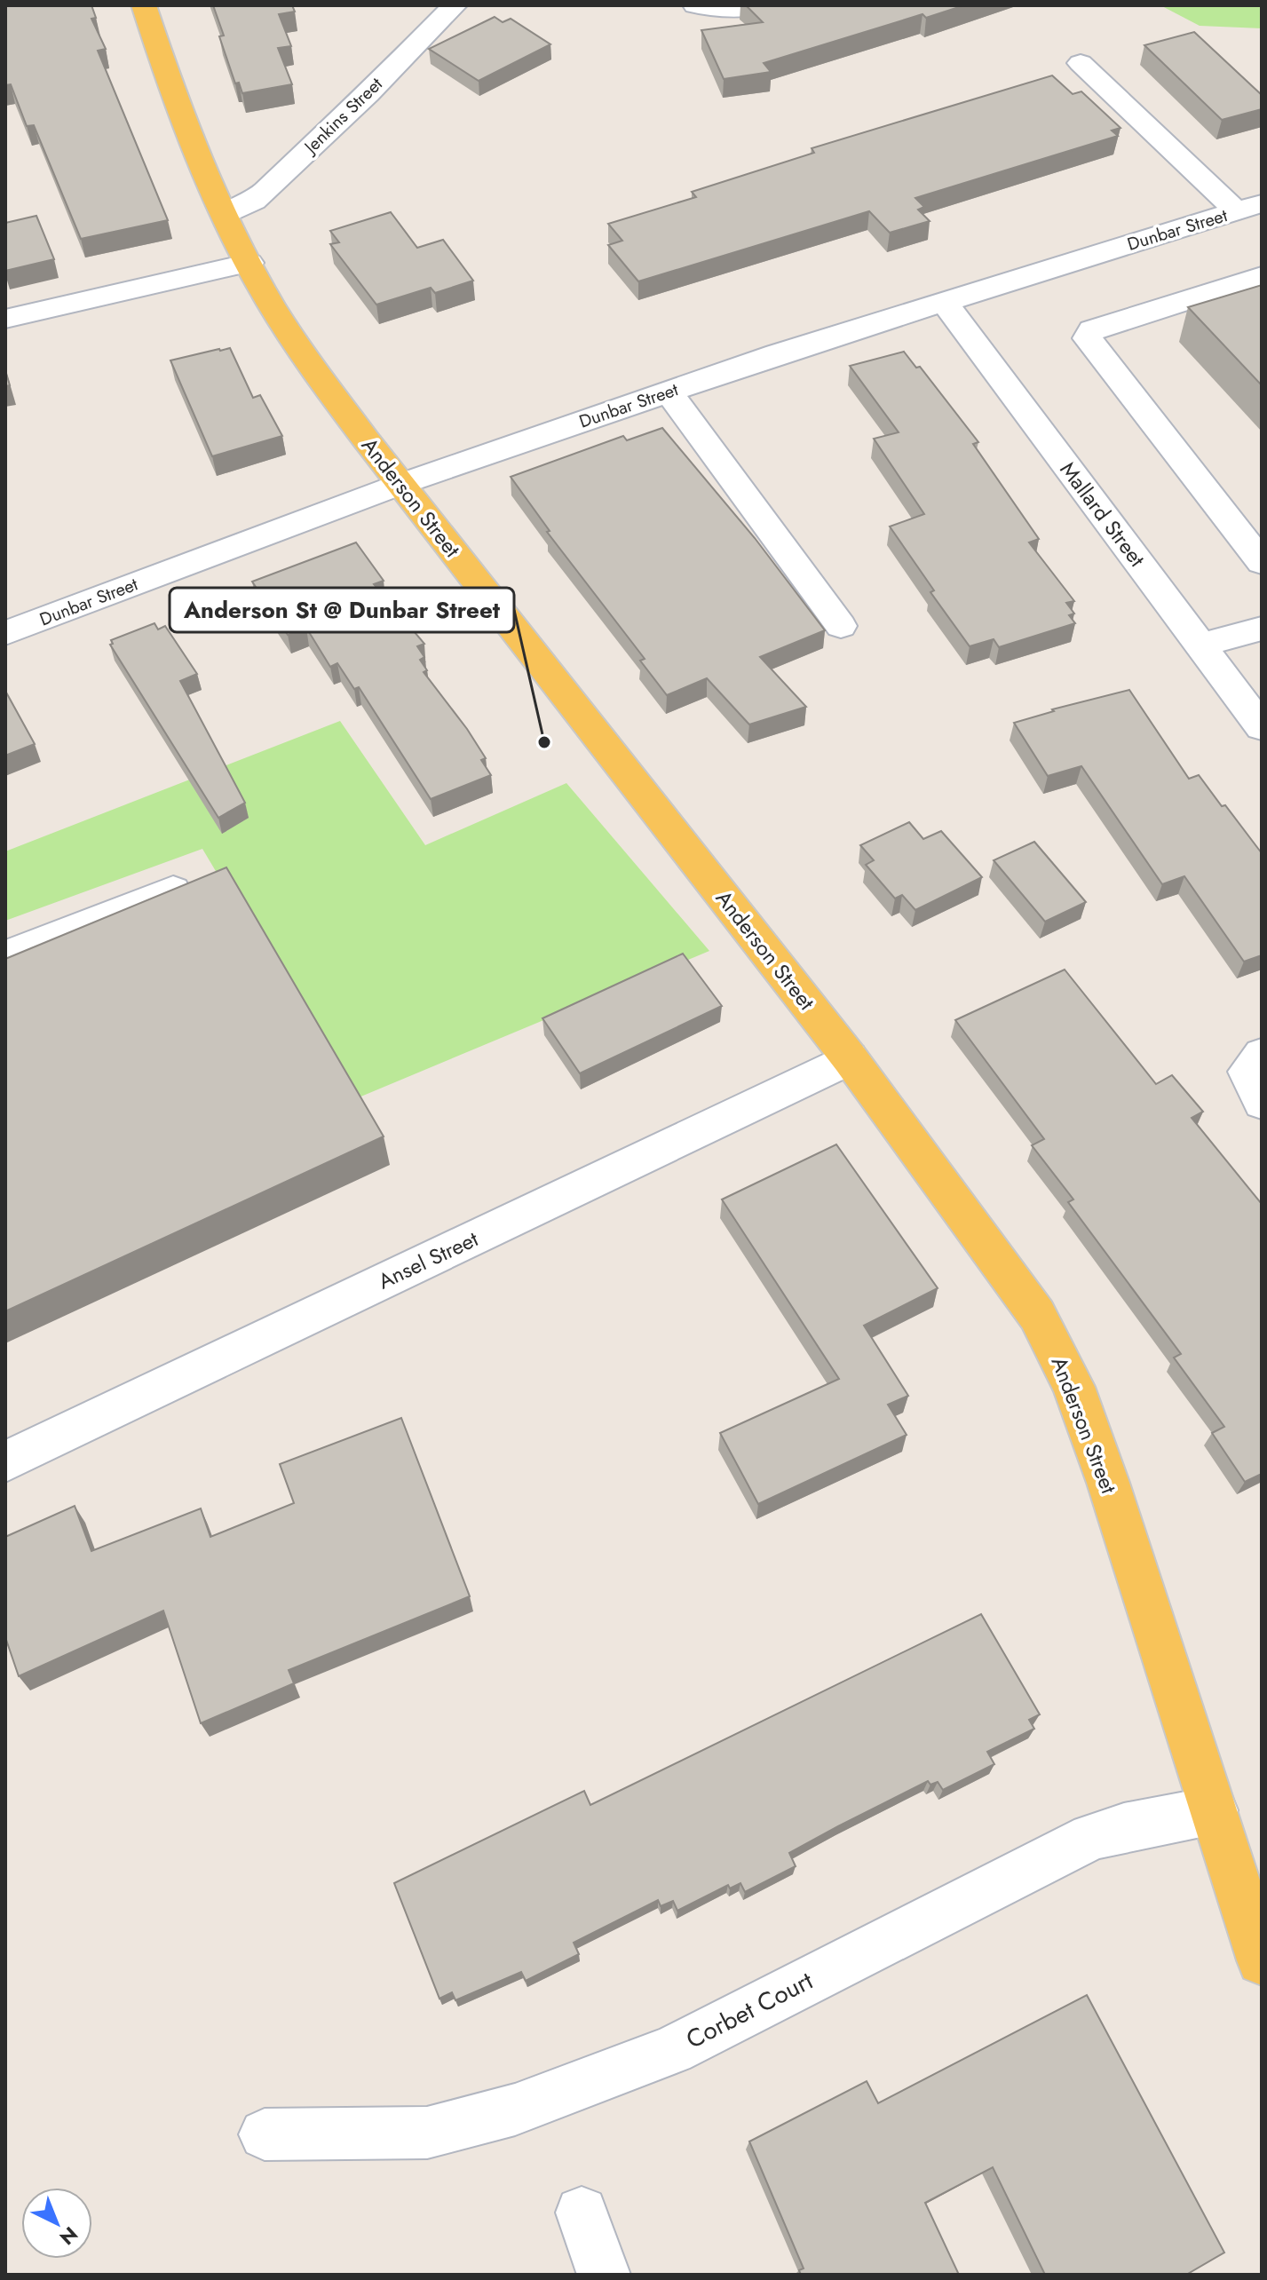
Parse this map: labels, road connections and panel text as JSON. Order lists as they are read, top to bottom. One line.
{"streets":{"main road":["Anderson Street"],"street":["Jenkins Street","Dunbar Street","Mallard Street","Ansel Street","Corbet Court"]},"crossings":[["Jenkins Street","Anderson Street"],["Dunbar Street","Anderson Street"],["Dunbar Street","Mallard Street"],["Anderson Street","Ansel Street"],["Anderson Street","Corbet Court"]],"places":["Anderson St @ Dunbar Street"],"north":"bottom right"}
